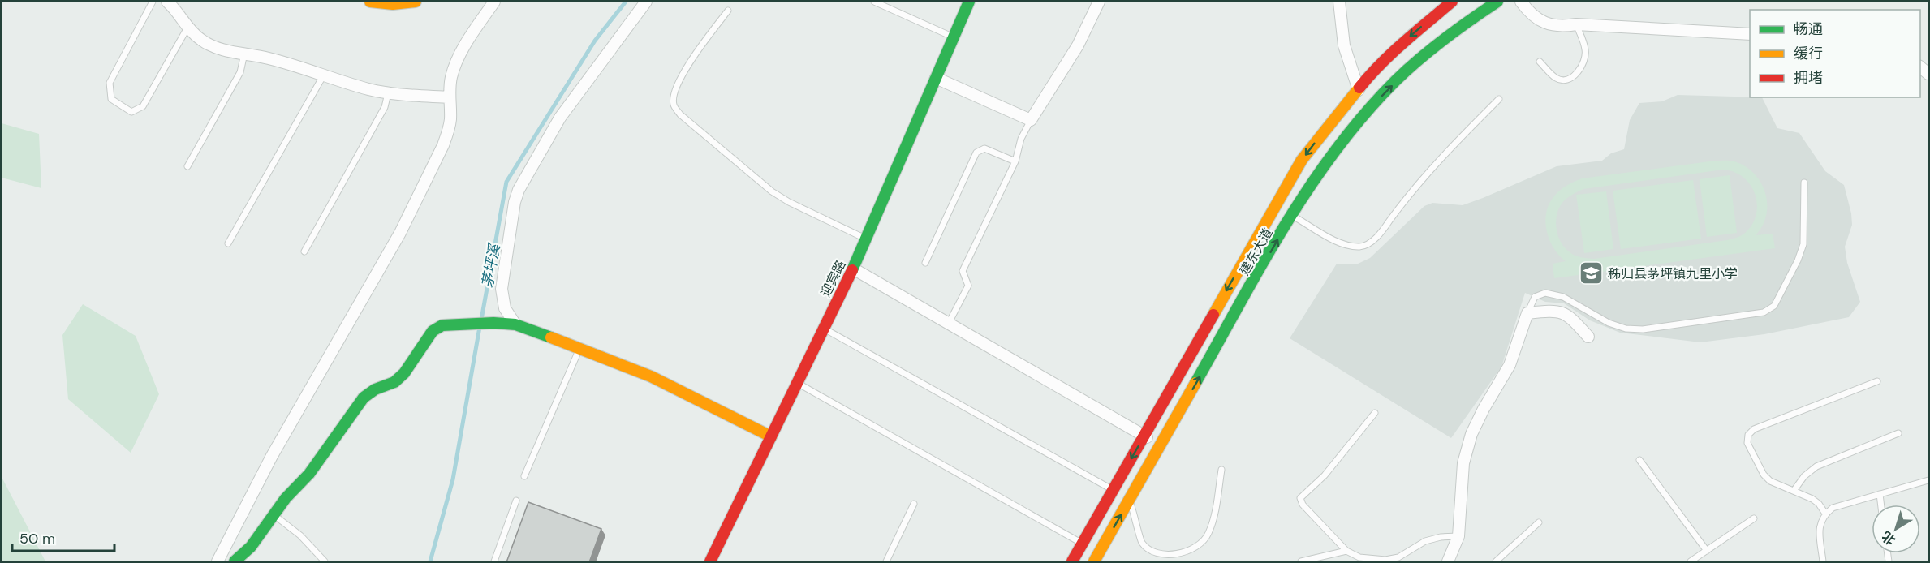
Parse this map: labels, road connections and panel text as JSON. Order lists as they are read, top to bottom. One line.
{"streets":{"main road":["建东大道","迎宾路"]},"water":["茅坪溪"],"places":{"school or university":["秭归县茅坪镇九里小学"]},"legend":["畅通","缓行","拥堵"],"scale_bar":"50 m","north":"bottom left"}
